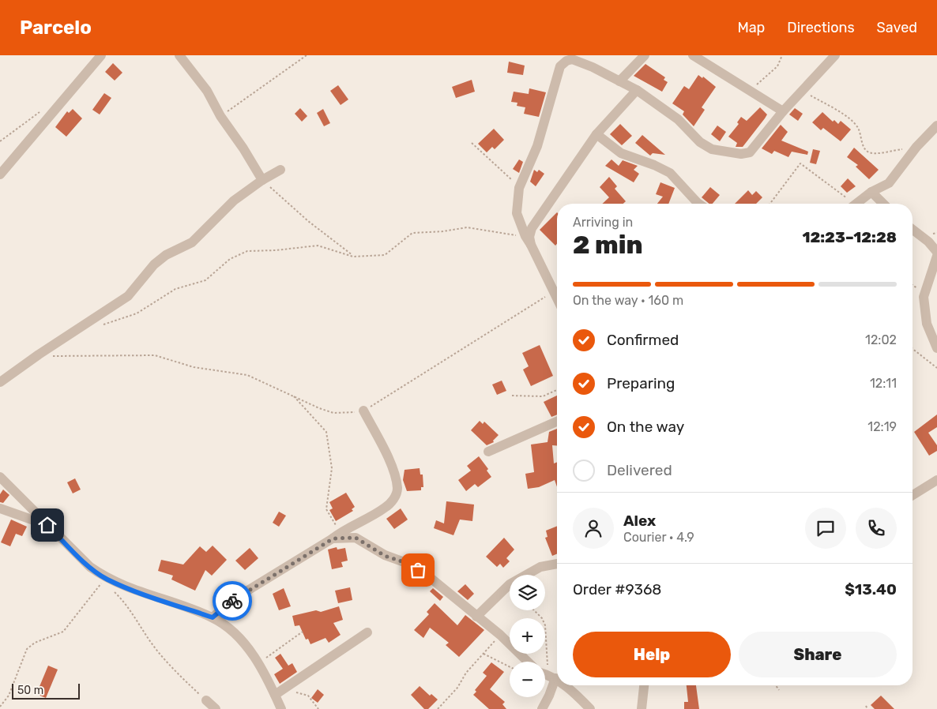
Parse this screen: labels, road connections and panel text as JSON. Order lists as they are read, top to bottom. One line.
{"scale_bar":"50 m","page":{"header":"Parcelo","nav":["Map","Directions","Saved"],"heading":["2 min","Arriving in","12:23–12:28"],"panel":["Alex","Courier · 4.9","Order #9368","$13.40"],"bar":"On the way · 160 m","list":[["Confirmed","12:02"],["Preparing","12:11"],["On the way","12:19"],"Delivered"],"map_buttons":["+","−"],"buttons":["Help","Share"],"scale":"50 m"}}
